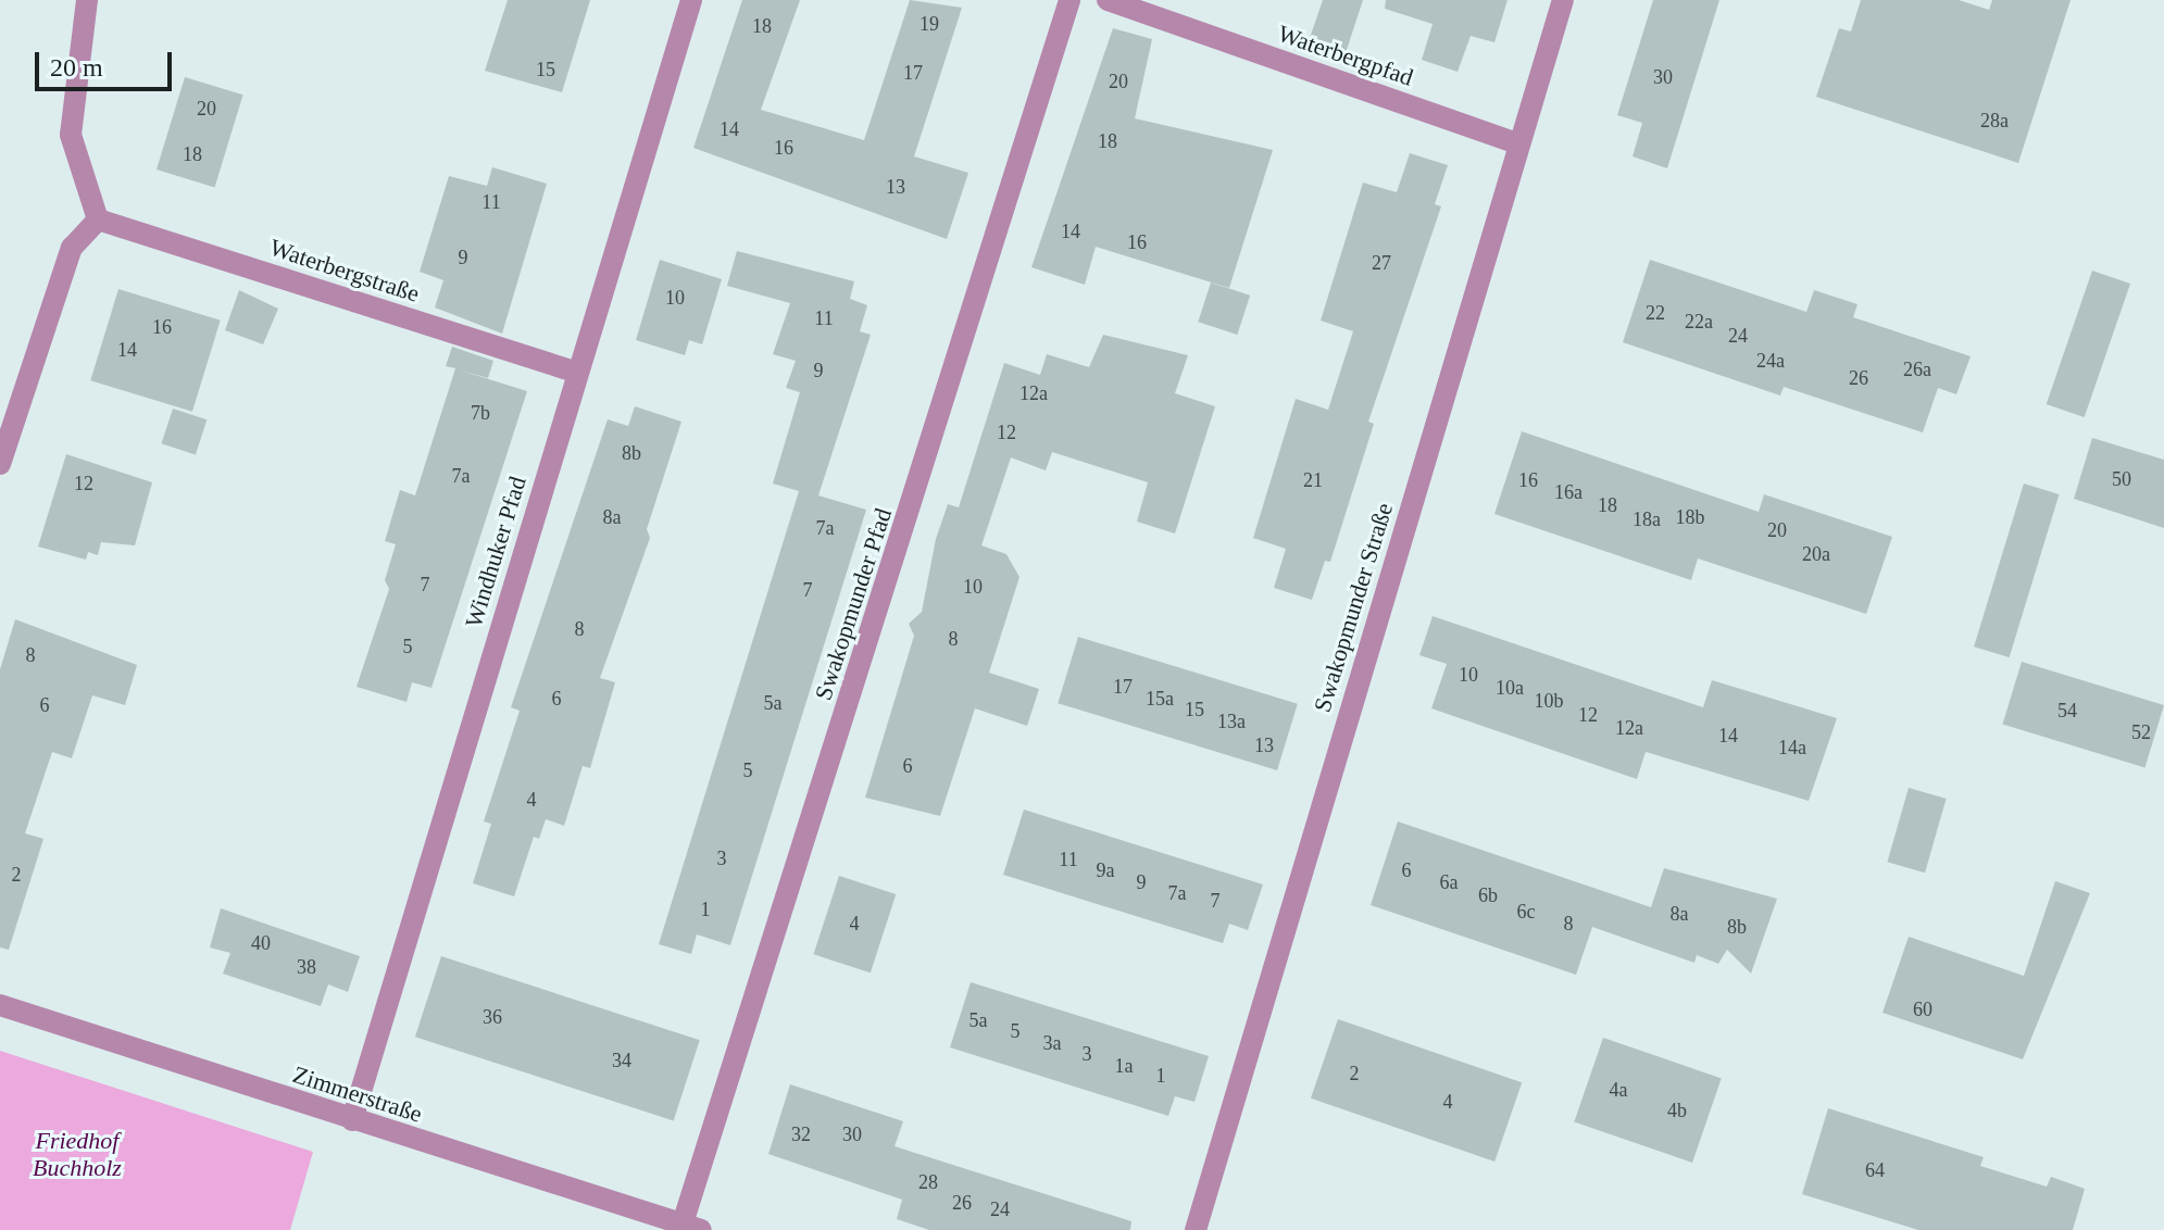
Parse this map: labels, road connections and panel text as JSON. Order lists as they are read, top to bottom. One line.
{"streets":{"street":["Waterbergpfad","Waterbergstraße","Windhuker Pfad","Swakopmunder Pfad","Swakopmunder Straße","Zimmerstraße"]},"crossings":[["Waterbergpfad","Swakopmunder Straße"],["Waterbergstraße","Windhuker Pfad"],["Windhuker Pfad","Zimmerstraße"],["Swakopmunder Pfad","Zimmerstraße"]],"parks":["Friedhof Buchholz"],"house_numbers":["19","18","15","17","30","20","20","28a","14","18","16","18","13","11","14","16","9","27","10","22","11","22a","16","24","14","24a","26a","9","26","12a","7b","12","8b","7a","50","21","16","12","16a","18","8a","18b","18a","7a","20","20a","7","10","7","8","8","5","8","10","17","10a","6","15a","10b","5a","6","15","54","12","13a","12a","52","14","13","14a","6","5","4","3","11","9a","6","2","9","6a","7a","6b","7","1","6c","8a","4","8","8b","40","38","60","36","5a","5","3a","3","34","1a","2","1","4a","4","4b","32","30","64","28","26","24"],"scale_bar":"20 m"}
